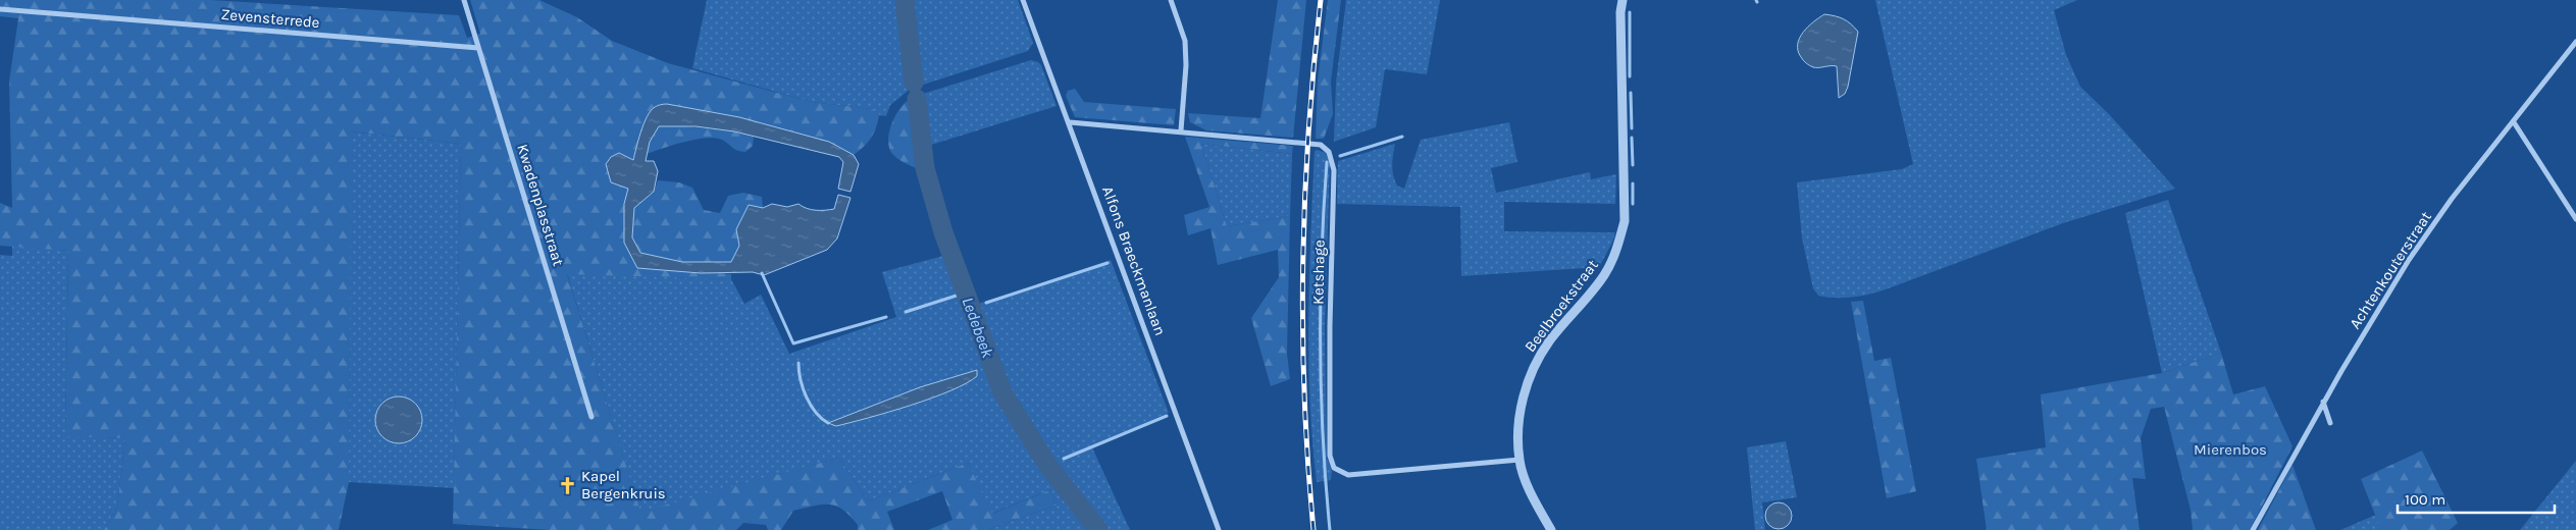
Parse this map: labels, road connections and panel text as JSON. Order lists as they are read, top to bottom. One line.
{"streets":{"street":["Zevensterrede","Kwadenplasstraat","Alfons Braeckmanlaan","Achtenkouterstraat","Ketshage","Beelbroekstraat"]},"crossings":[["Zevensterrede","Kwadenplasstraat"],["Alfons Braeckmanlaan","Ketshage"],["Ketshage","Beelbroekstraat"]],"water":["Ledebeek"],"parks":["Mierenbos"],"places":{"church":["Kapel Bergenkruis"]},"scale_bar":"100 m"}
